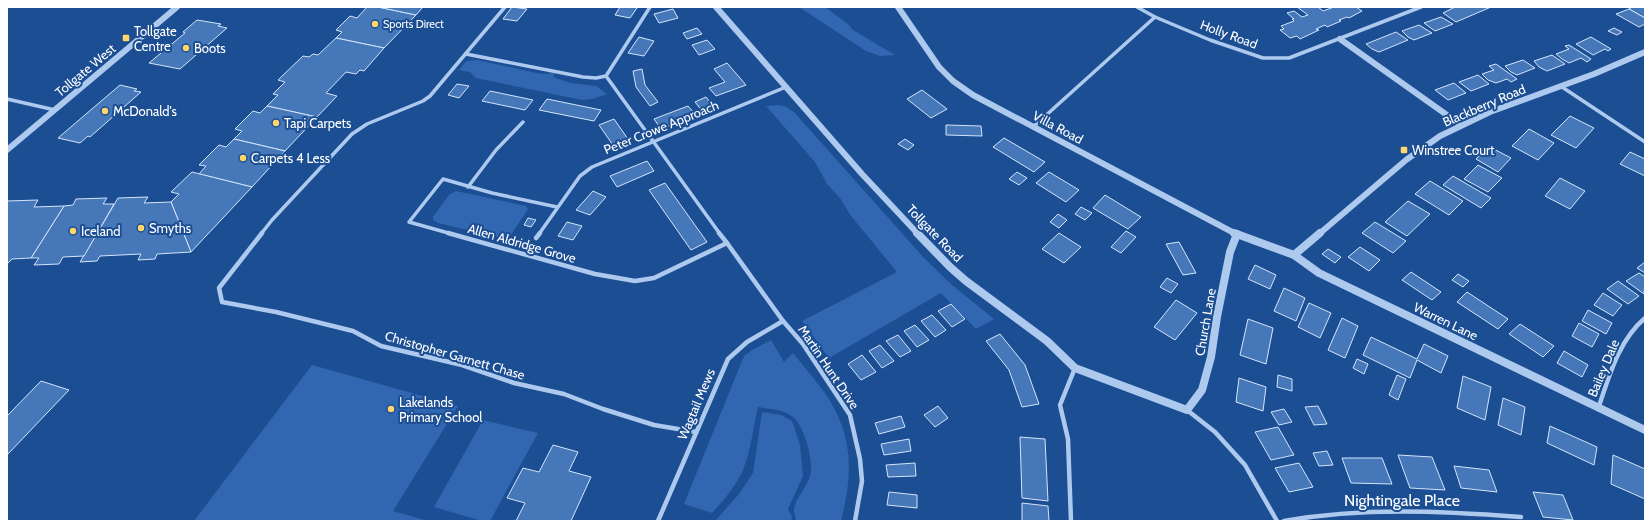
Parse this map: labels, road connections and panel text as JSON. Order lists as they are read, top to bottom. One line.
{"streets":{"street":["Holly Road","Tollgate West","Blackberry Road","Peter Crowe Approach","Villa Road","Tollgate Road","Allen Aldridge Grove","Warren Lane","Church Lane","Christopher Garnett Chase","Martin Hunt Drive","Bailey Dale","Wagtail Mews","Nightingale Place"]},"crossings":[["Blackberry Road","Warren Lane"],["Peter Crowe Approach","Tollgate Road"],["Peter Crowe Approach","Allen Aldridge Grove"],["Peter Crowe Approach","Martin Hunt Drive"],["Villa Road","Warren Lane"],["Villa Road","Church Lane"],["Tollgate Road","Church Lane"],["Allen Aldridge Grove","Martin Hunt Drive"],["Warren Lane","Church Lane"],["Warren Lane","Bailey Dale"],["Christopher Garnett Chase","Wagtail Mews"],["Martin Hunt Drive","Wagtail Mews"]],"places":{"other":["Sports Direct","Boots","McDonald's","Tapi Carpets","Carpets 4 Less","Smyths","Iceland","Lakelands Primary School"],"transit":["Tollgate Centre","Winstree Court"]}}
